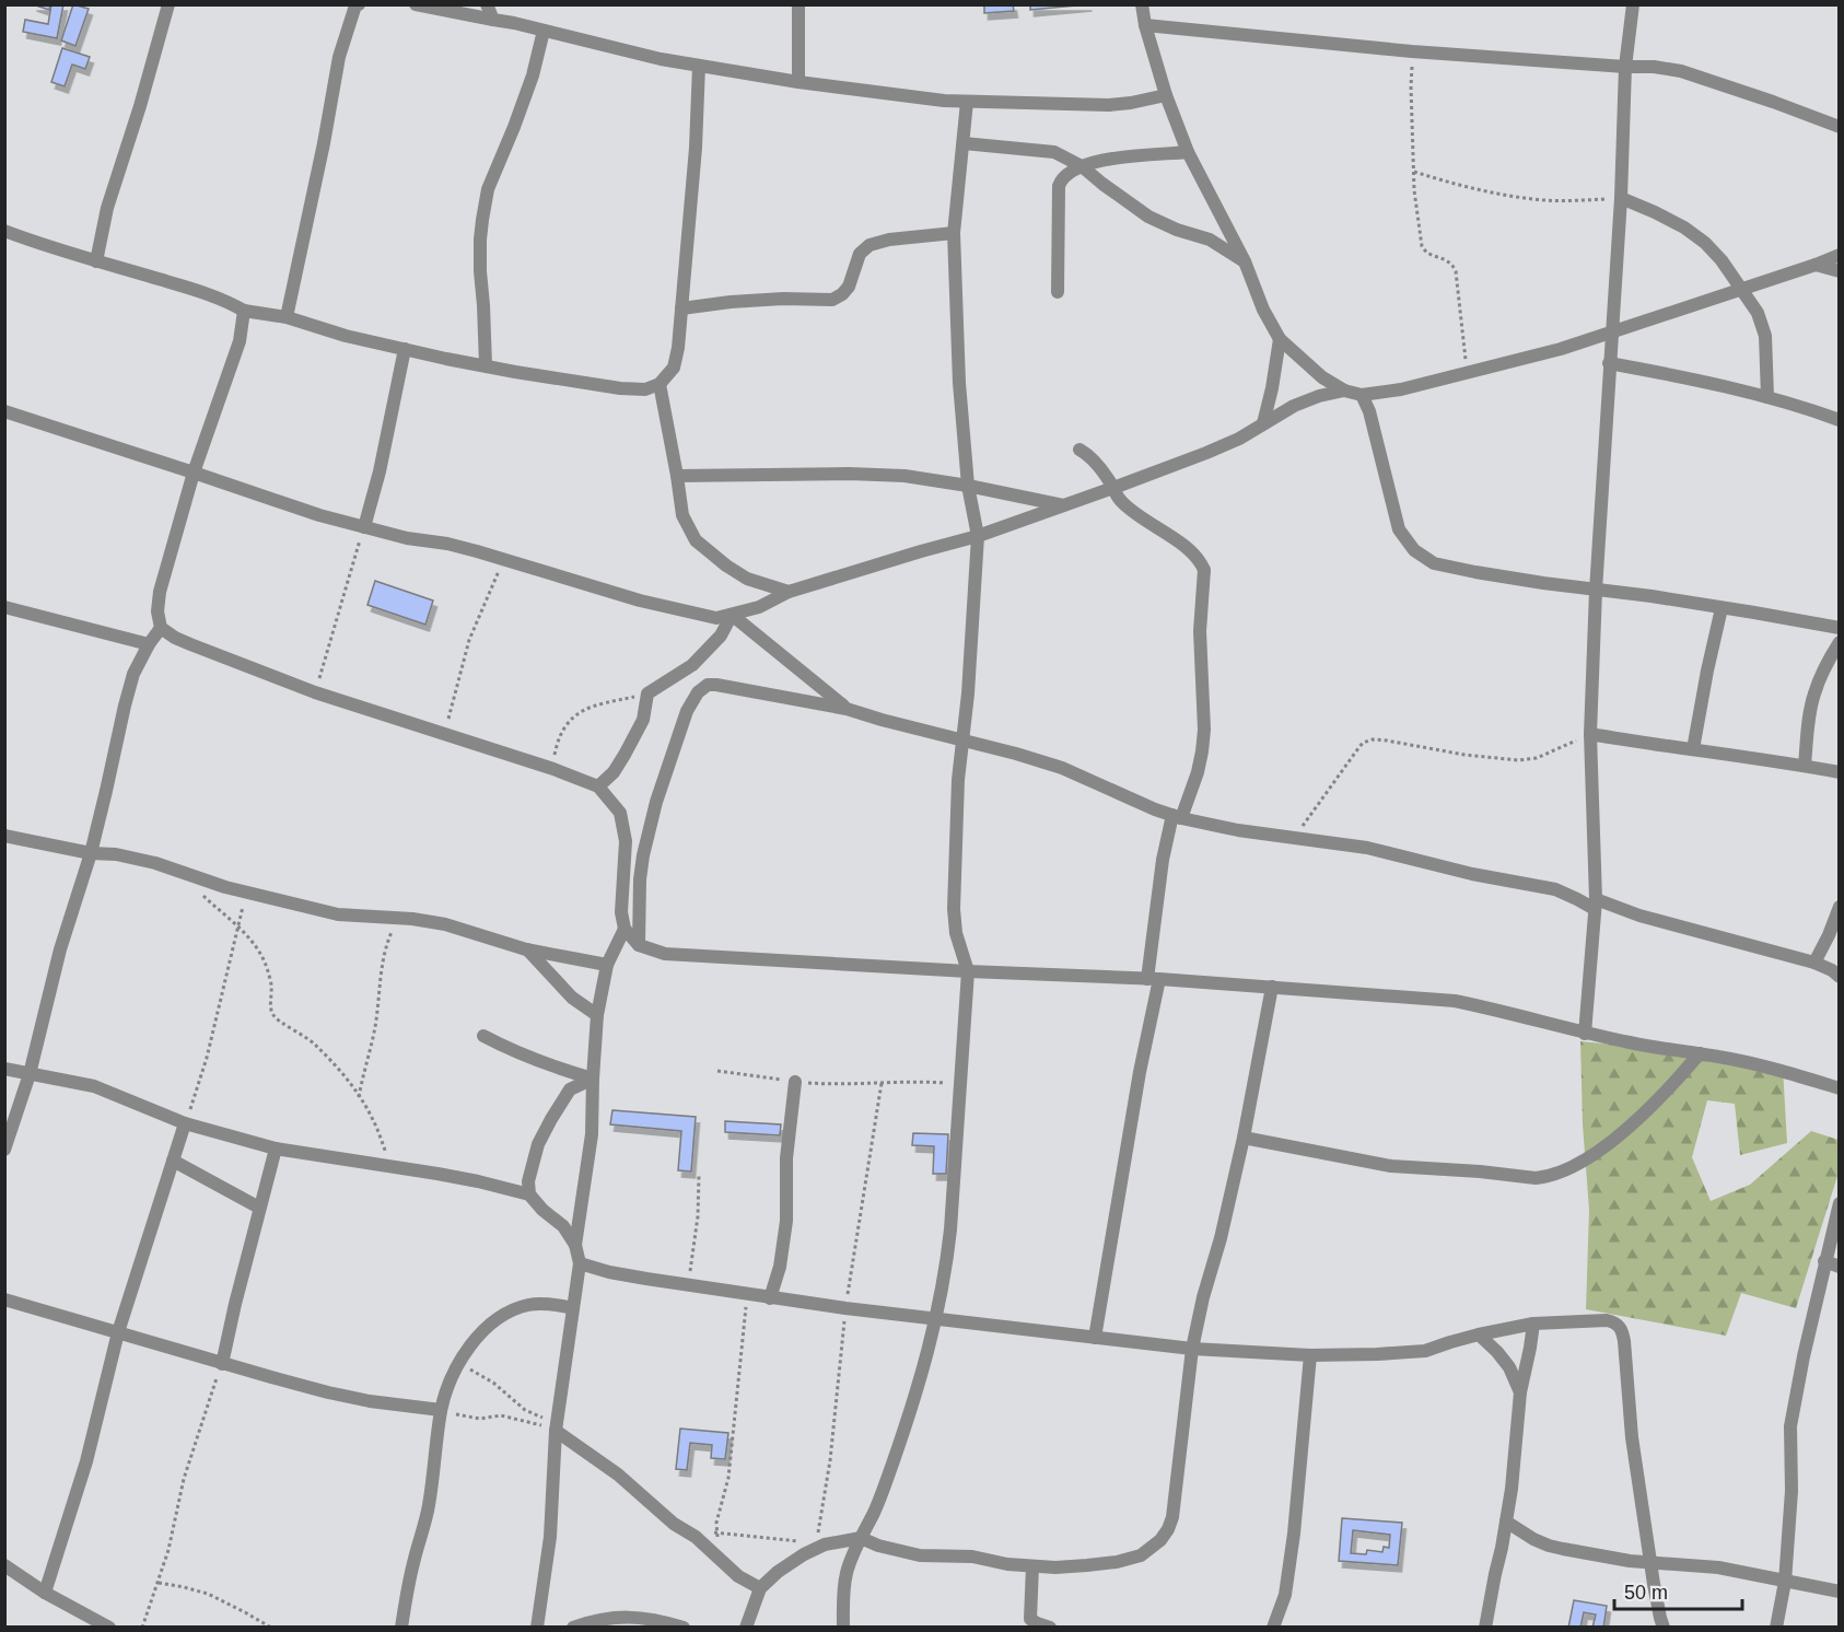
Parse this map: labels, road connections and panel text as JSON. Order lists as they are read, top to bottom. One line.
{"scale_bar":"50 m"}
